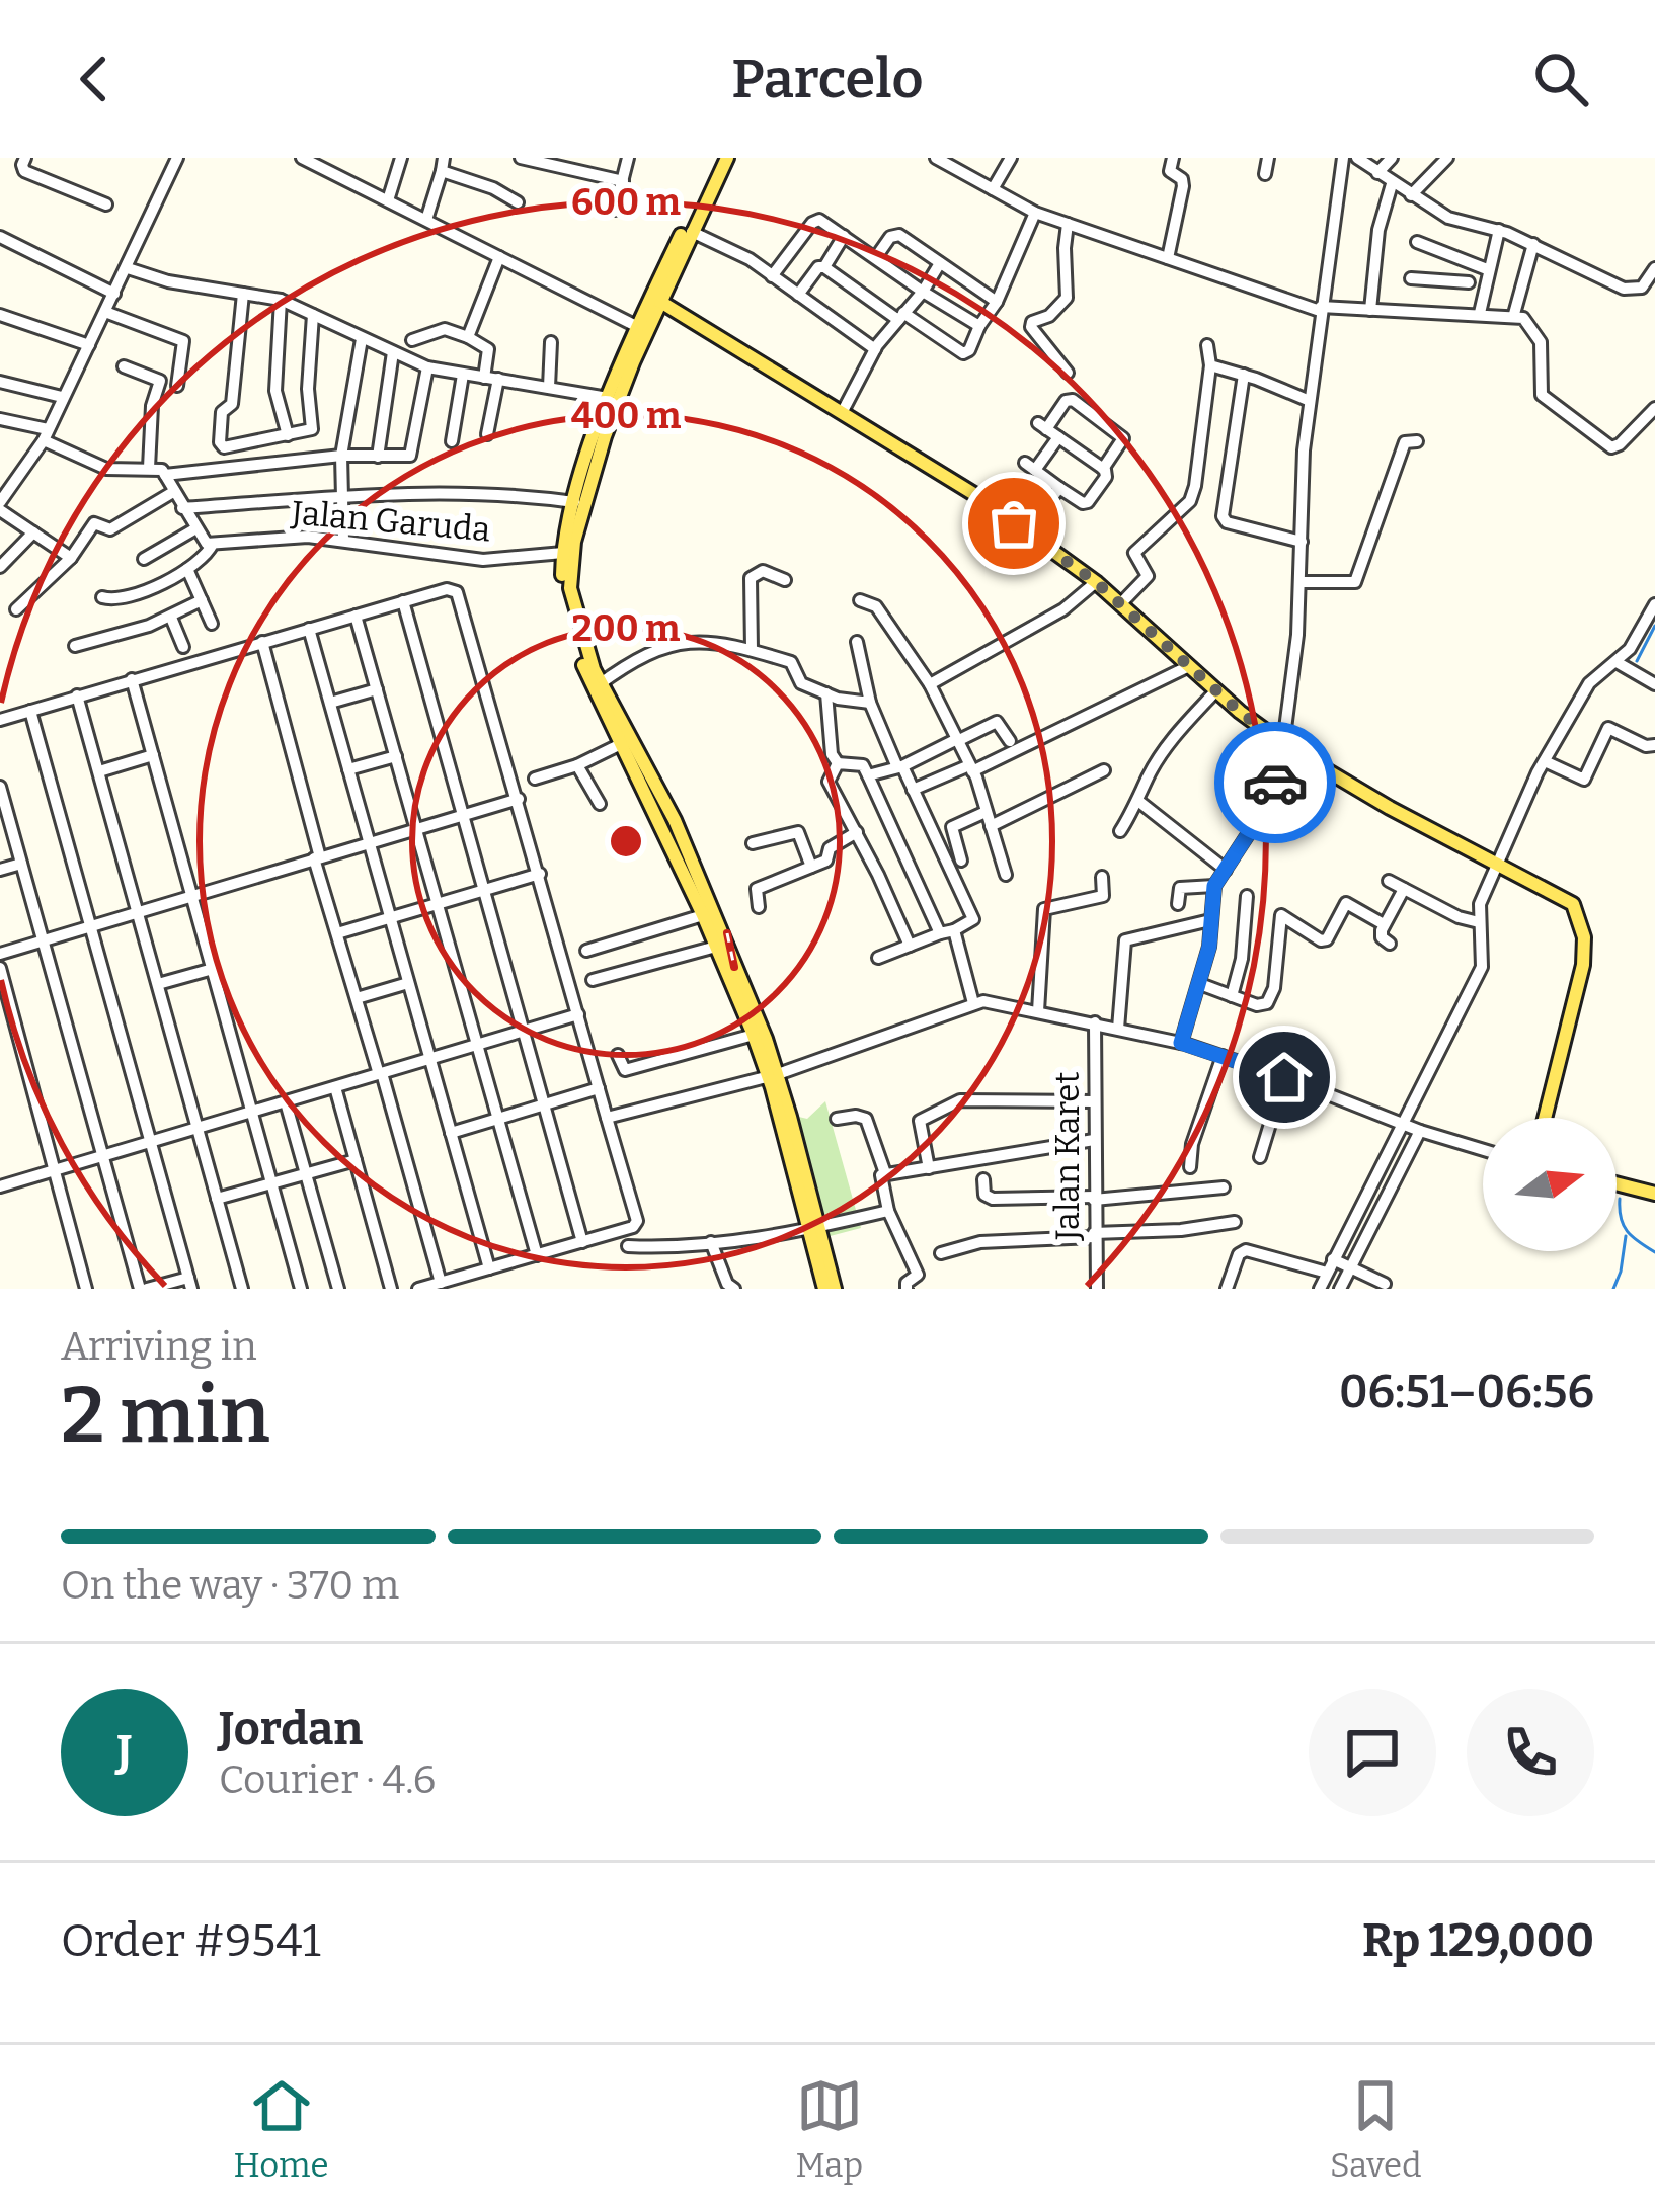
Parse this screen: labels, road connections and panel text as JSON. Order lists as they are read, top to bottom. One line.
{"streets":{"street":["Jalan Garuda","Jalan Karet"]},"north":"right","page":{"header":"Parcelo","heading":["2 min","Arriving in","06:51–06:56"],"panel":["Jordan","Courier · 4.6","Order #9541","Rp 129,000"],"bar":"On the way · 370 m","round":"J","tabs":["Home","Map","Saved"]},"rings":["600 m","400 m","200 m"]}
